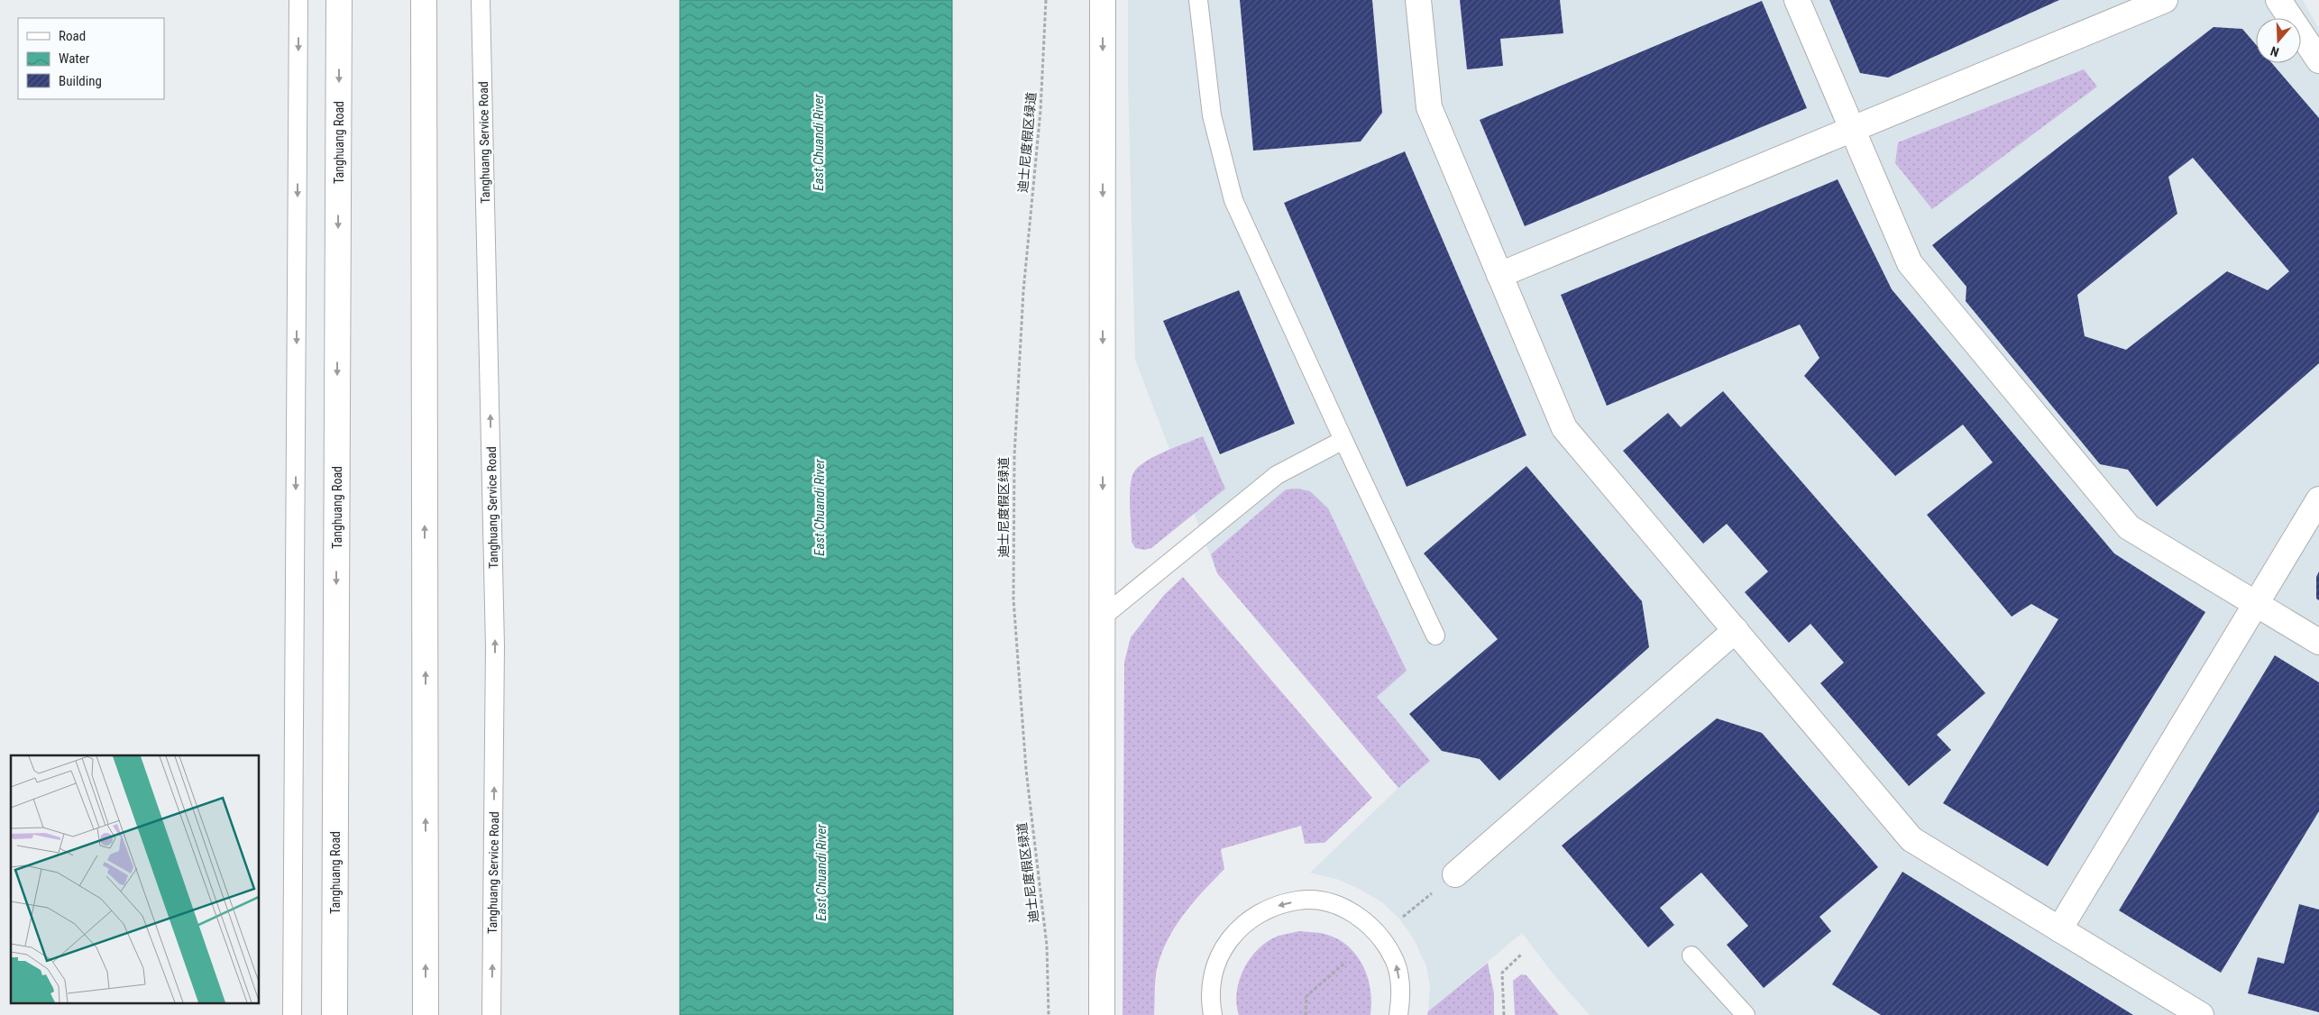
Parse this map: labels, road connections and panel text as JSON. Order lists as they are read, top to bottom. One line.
{"streets":{"street":["Tanghuang Road"],"lane":["Tanghuang Service Road"],"path":["迪士尼度假区绿道"]},"one_way":["Tanghuang Service Road"],"water":["East Chuandi River"],"legend":["Road","Water","Building"],"north":"bottom"}
